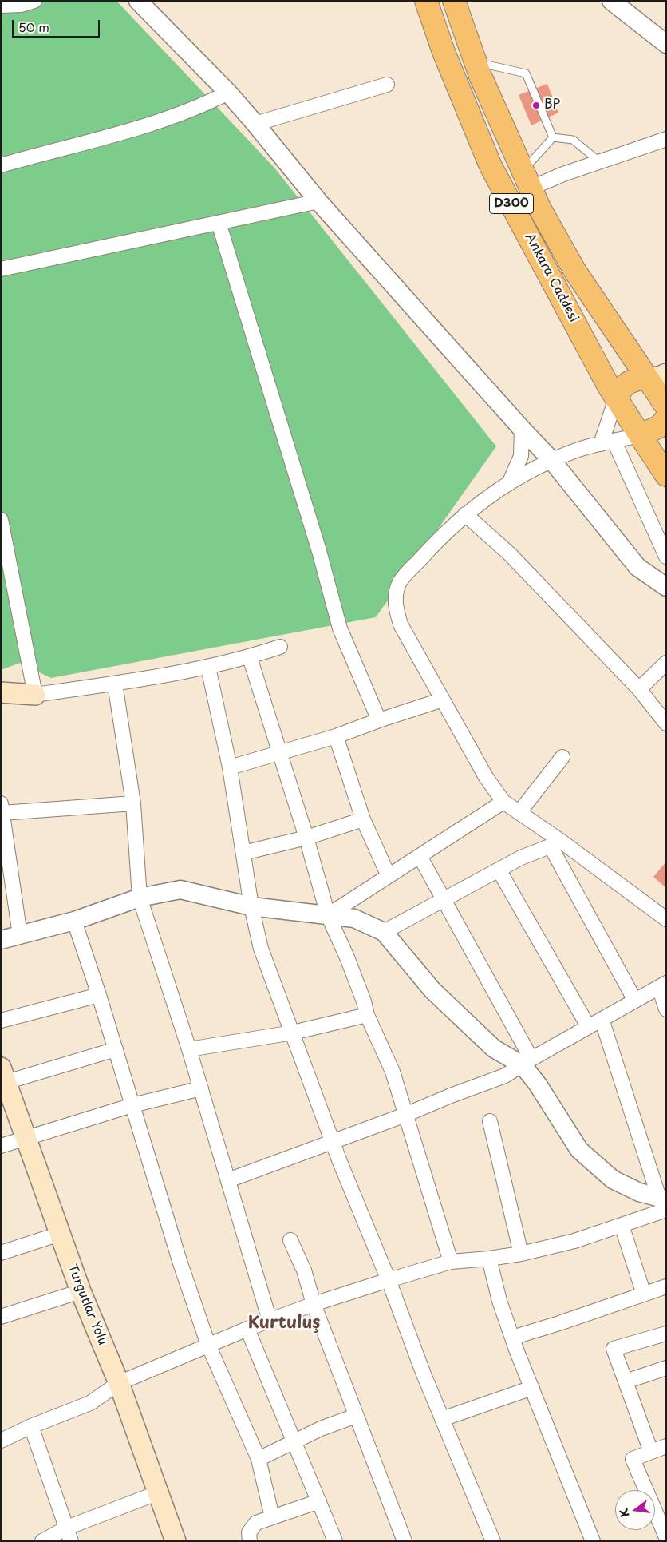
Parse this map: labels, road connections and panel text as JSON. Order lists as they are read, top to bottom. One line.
{"streets":{"highway":["D300","Ankara Caddesi"],"main road":["Turgutlar Yolu"]},"districts":["Kurtuluş"],"places":["BP"],"scale_bar":"50 m","north":"left"}
